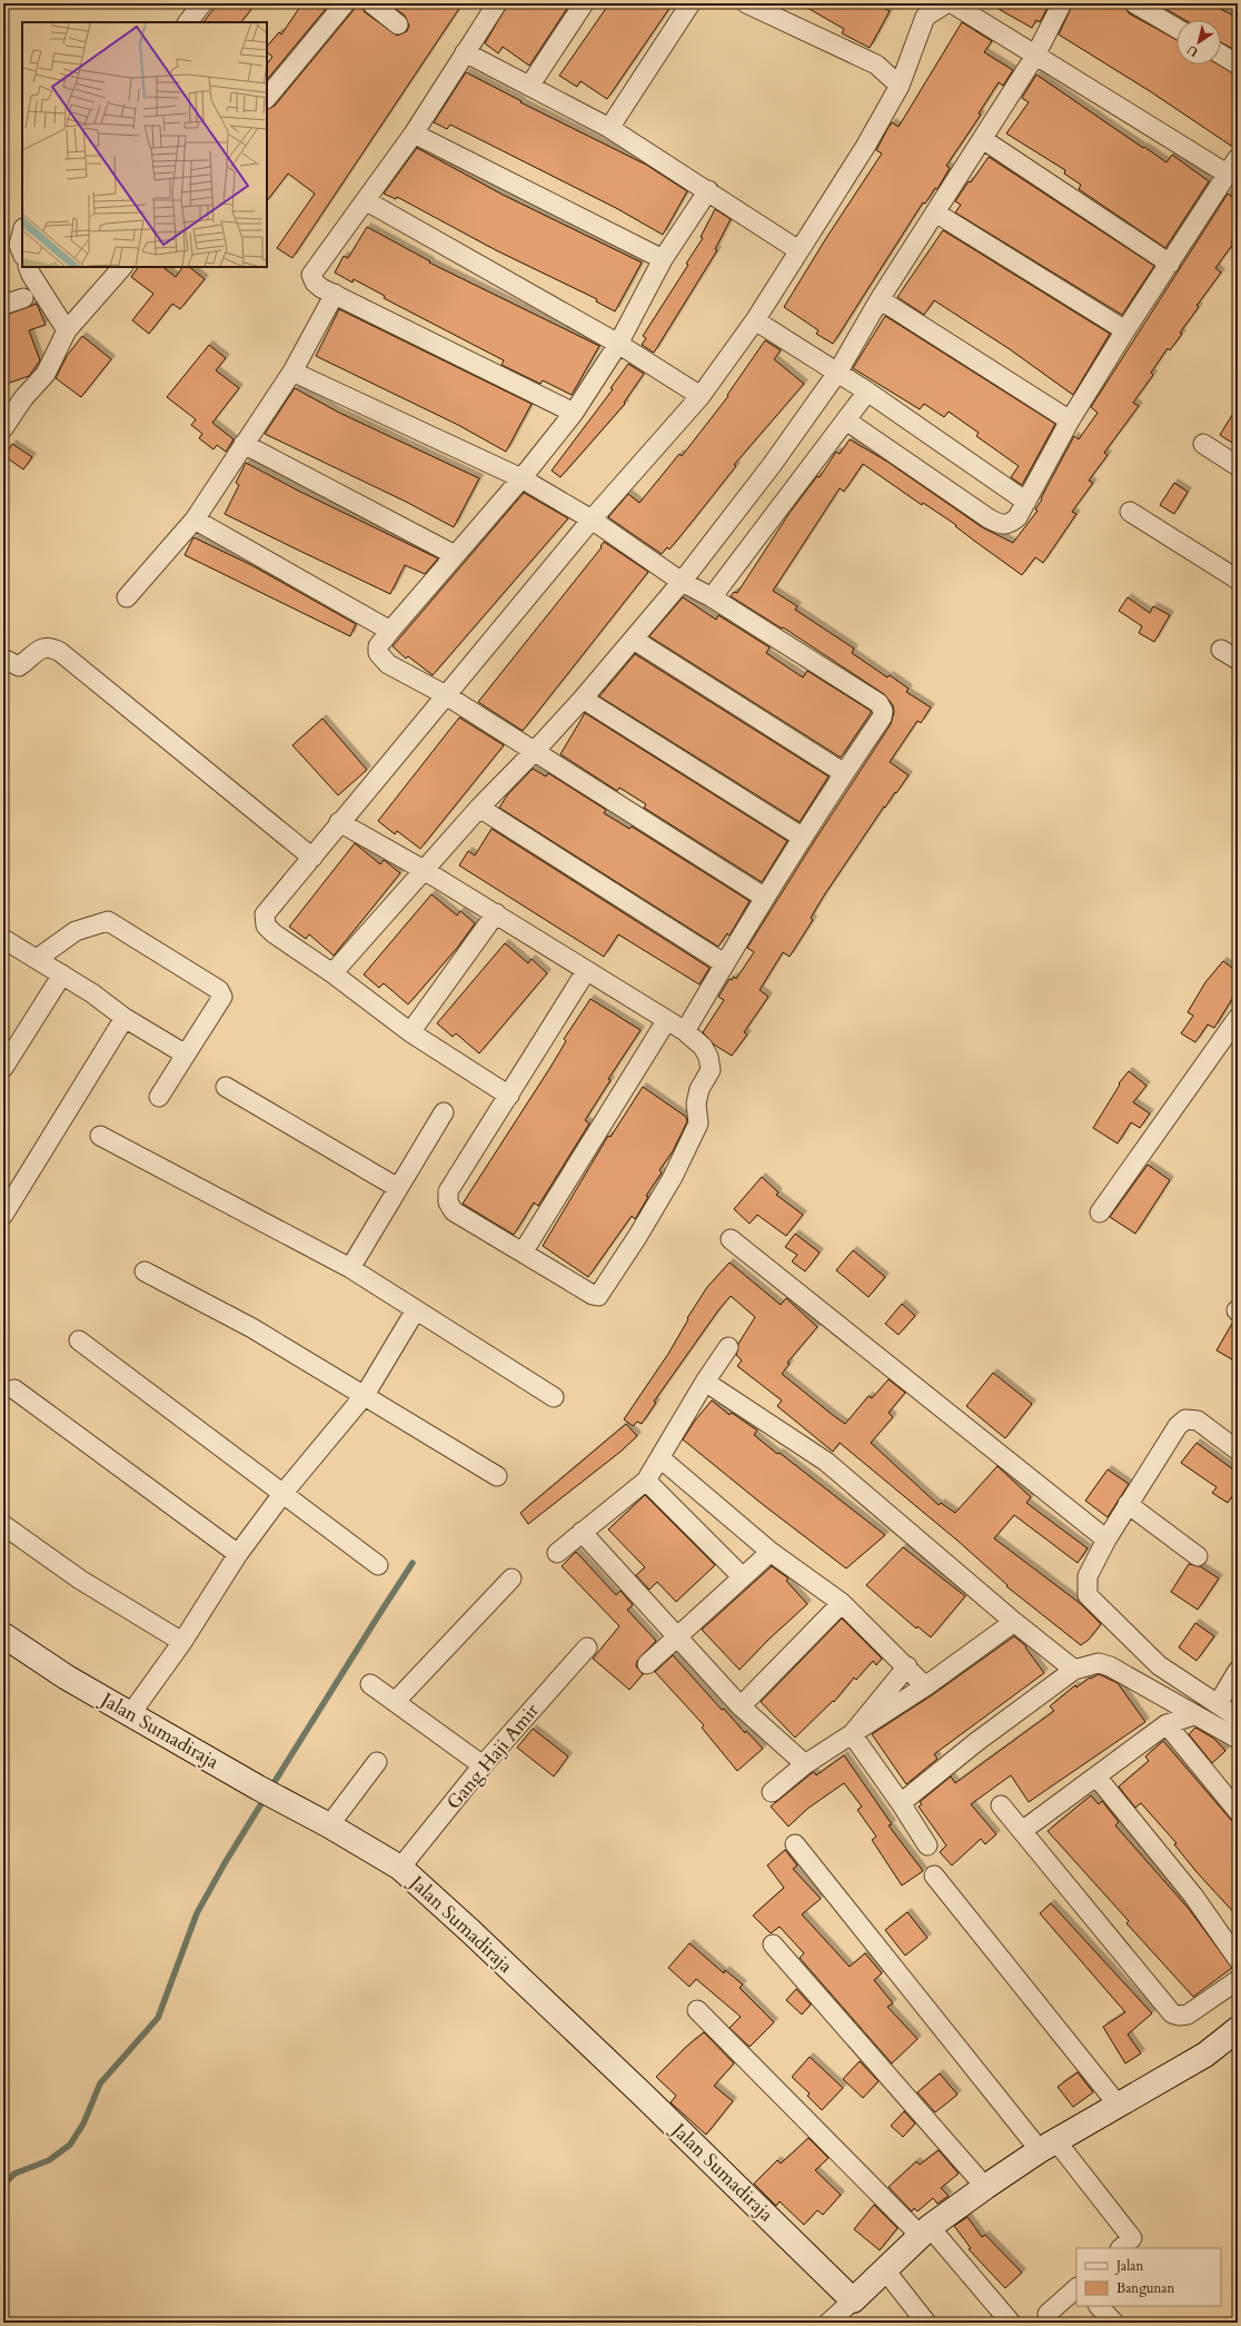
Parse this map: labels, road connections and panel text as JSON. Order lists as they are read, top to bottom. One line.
{"streets":{"street":["Jalan Sumadiraja","Gang Haji Amir"]},"crossings":[["Jalan Sumadiraja","Gang Haji Amir"]],"legend":["Jalan","Bangunan"],"north":"bottom left"}
